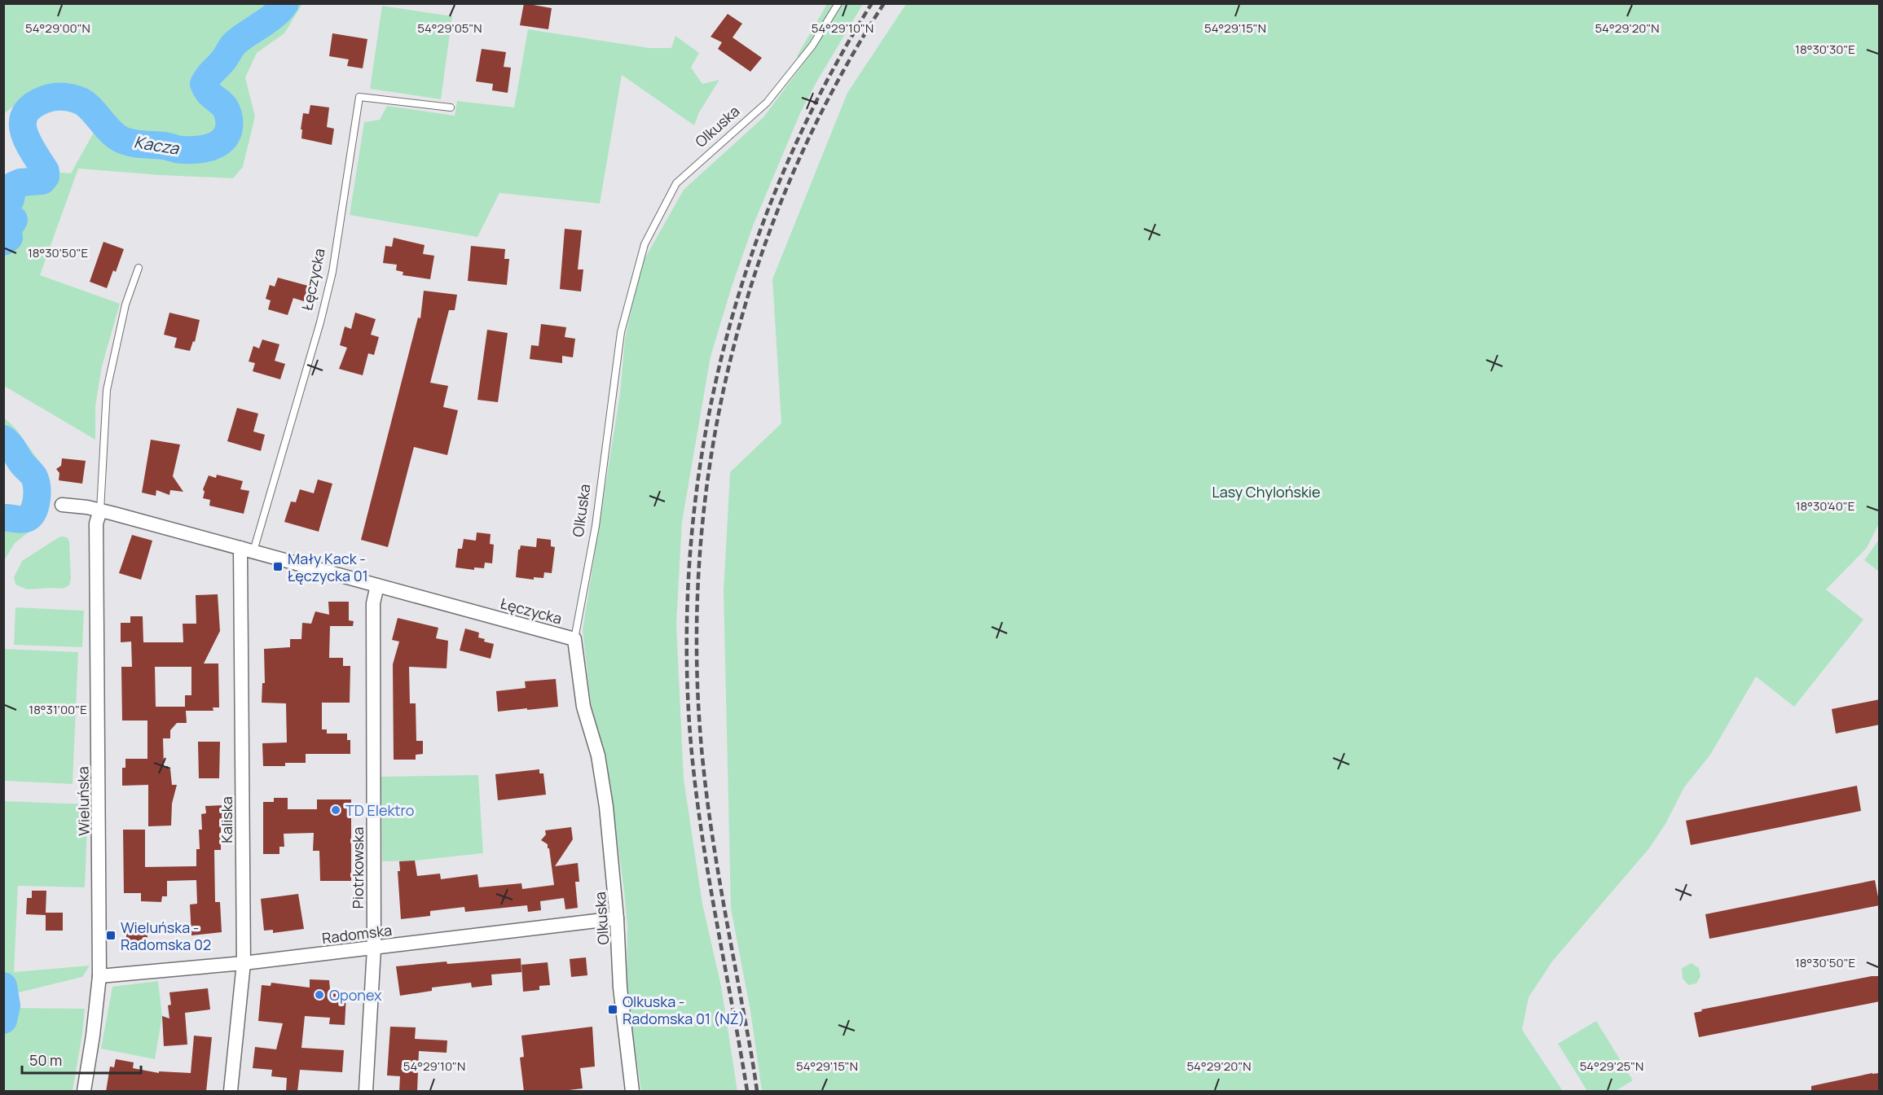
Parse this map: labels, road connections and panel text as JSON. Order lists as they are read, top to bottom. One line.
{"streets":{"street":["Olkuska","Łęczycka","Wieluńska","Kaliska","Piotrkowska","Radomska"]},"crossings":[["Olkuska","Łęczycka"],["Olkuska","Radomska"],["Łęczycka","Wieluńska"],["Łęczycka","Kaliska"],["Łęczycka","Piotrkowska"],["Wieluńska","Radomska"],["Kaliska","Radomska"],["Piotrkowska","Radomska"]],"water":["Kacza"],"parks":["Lasy Chylońskie"],"places":{"transit":["Mały Kack - Łęczycka 01","Wieluńska - Radomska 02","Olkuska - Radomska 01 (NŻ)"],"other":["TD Elektro","Oponex"]},"scale_bar":"50 m","coordinates":["54°29'00\"N","54°29'05\"N","54°29'10\"N","54°29'15\"N","54°29'20\"N","18°30'30\"E","18°30'50\"E","18°30'40\"E","18°31'00\"E","54°29'25\"N"]}
